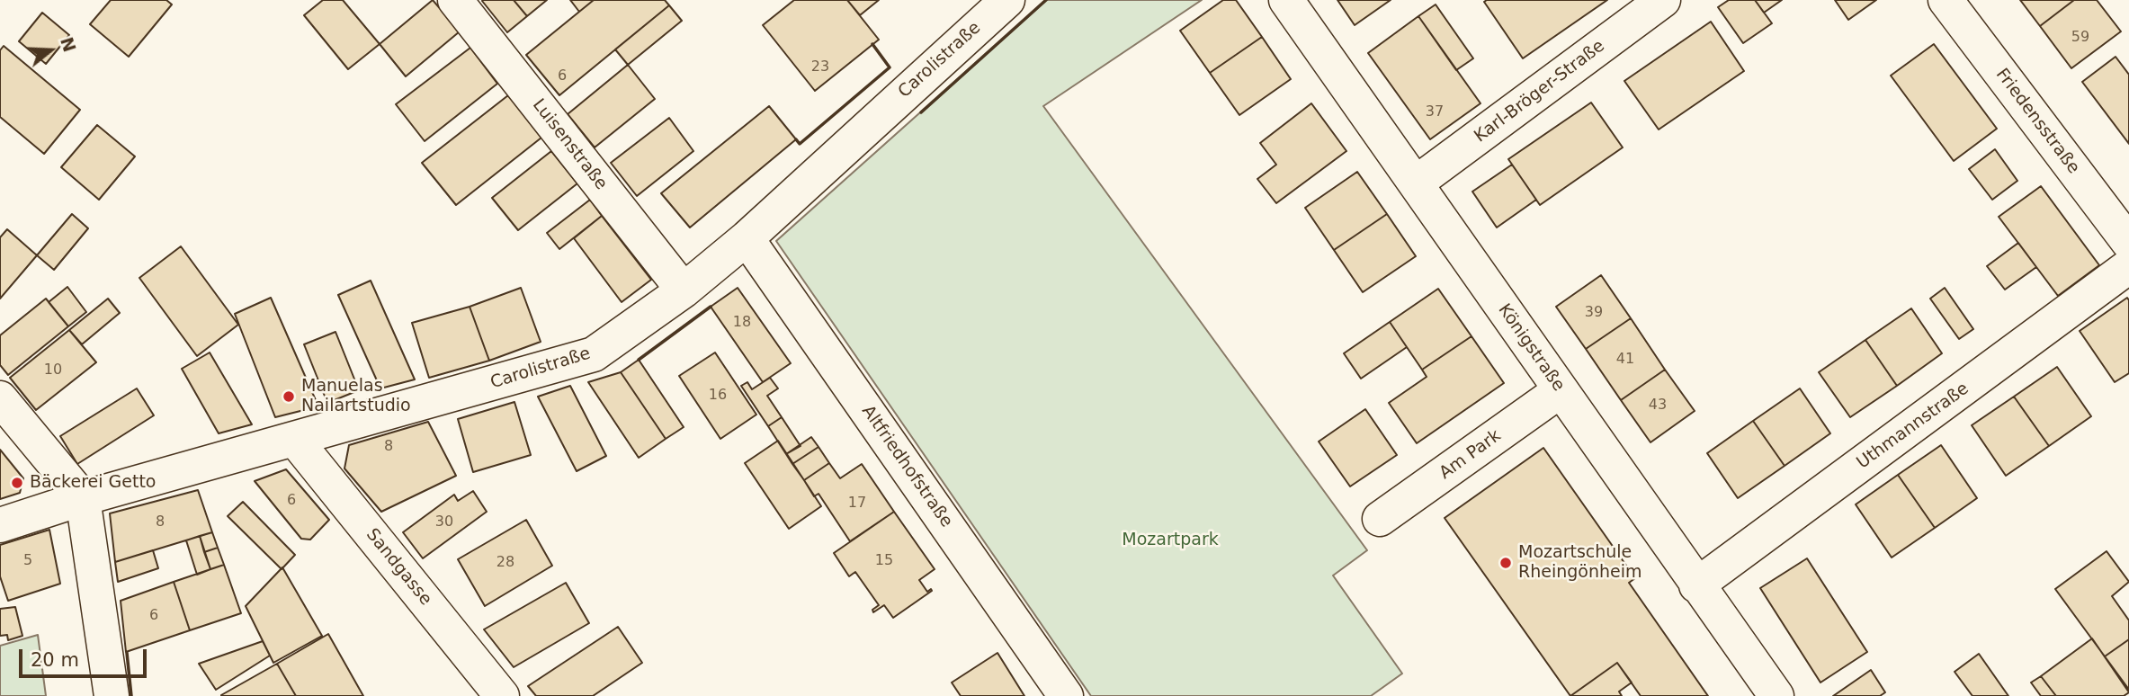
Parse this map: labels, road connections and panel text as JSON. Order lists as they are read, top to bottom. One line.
{"streets":{"street":["Carolistraße","Karl-Bröger-Straße","Friedensstraße","Luisenstraße","Königstraße","Uthmannstraße","Am Park","Altfriedhofstraße","Sandgasse"]},"crossings":[["Carolistraße","Luisenstraße"],["Carolistraße","Altfriedhofstraße"],["Carolistraße","Sandgasse"],["Karl-Bröger-Straße","Königstraße"],["Königstraße","Uthmannstraße"],["Königstraße","Am Park"]],"parks":["Mozartpark"],"places":["Manuelas Nailartstudio","Bäckerei Getto","Mozartschule Rheingönheim"],"house_numbers":["59","23","6","37","39","18","41","10","16","43","8","6","17","8","30","5","15","28","6"],"scale_bar":"20 m","north":"right"}
